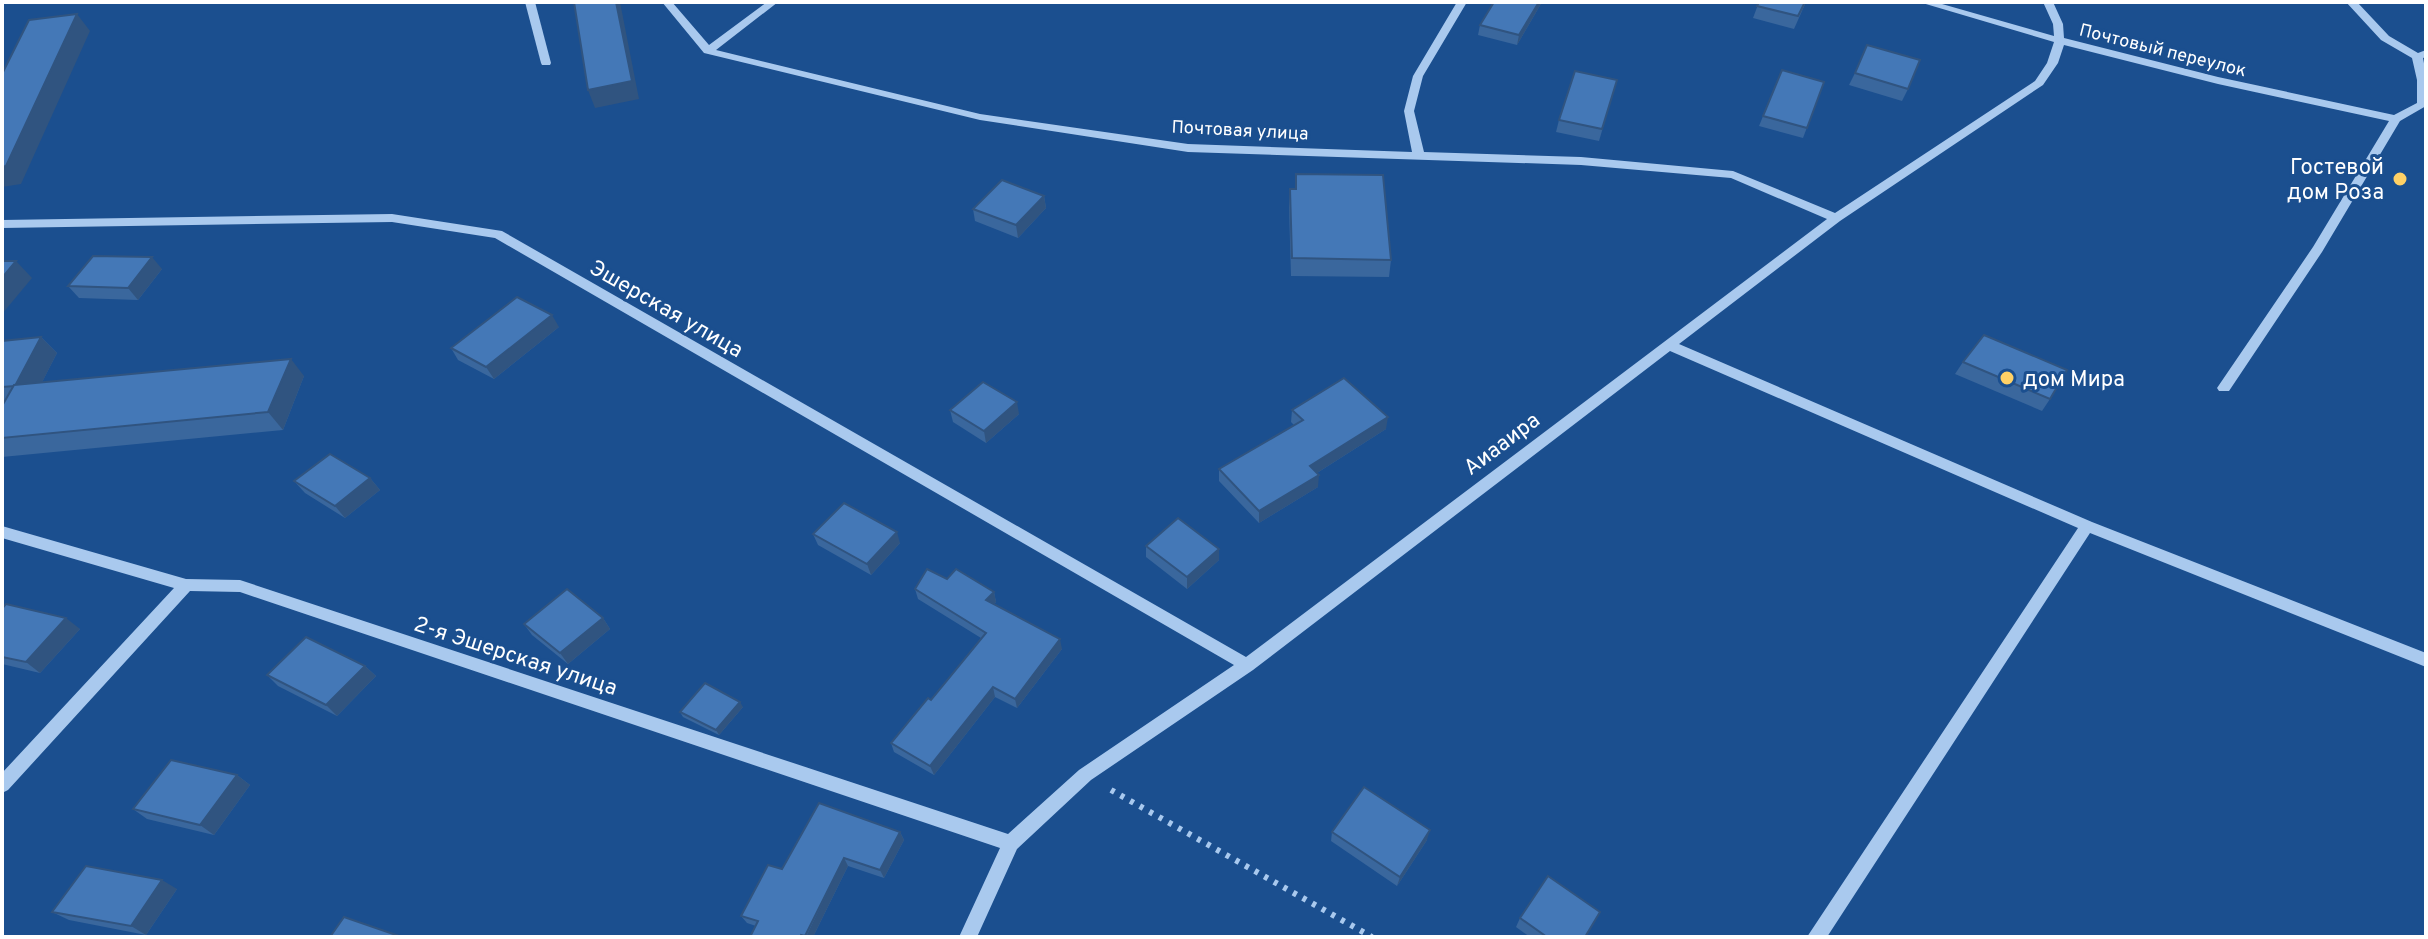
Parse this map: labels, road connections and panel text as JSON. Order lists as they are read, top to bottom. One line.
{"streets":{"street":["Почтовый переулок","Почтовая улица","Эшерская улица","Аиааира","2-я Эшерская улица"]},"crossings":[["Почтовый переулок","Аиааира"],["Почтовая улица","Аиааира"],["Эшерская улица","Аиааира"],["Аиааира","2-я Эшерская улица"]],"places":["Гостевой дом Роза","дом Мира"]}
